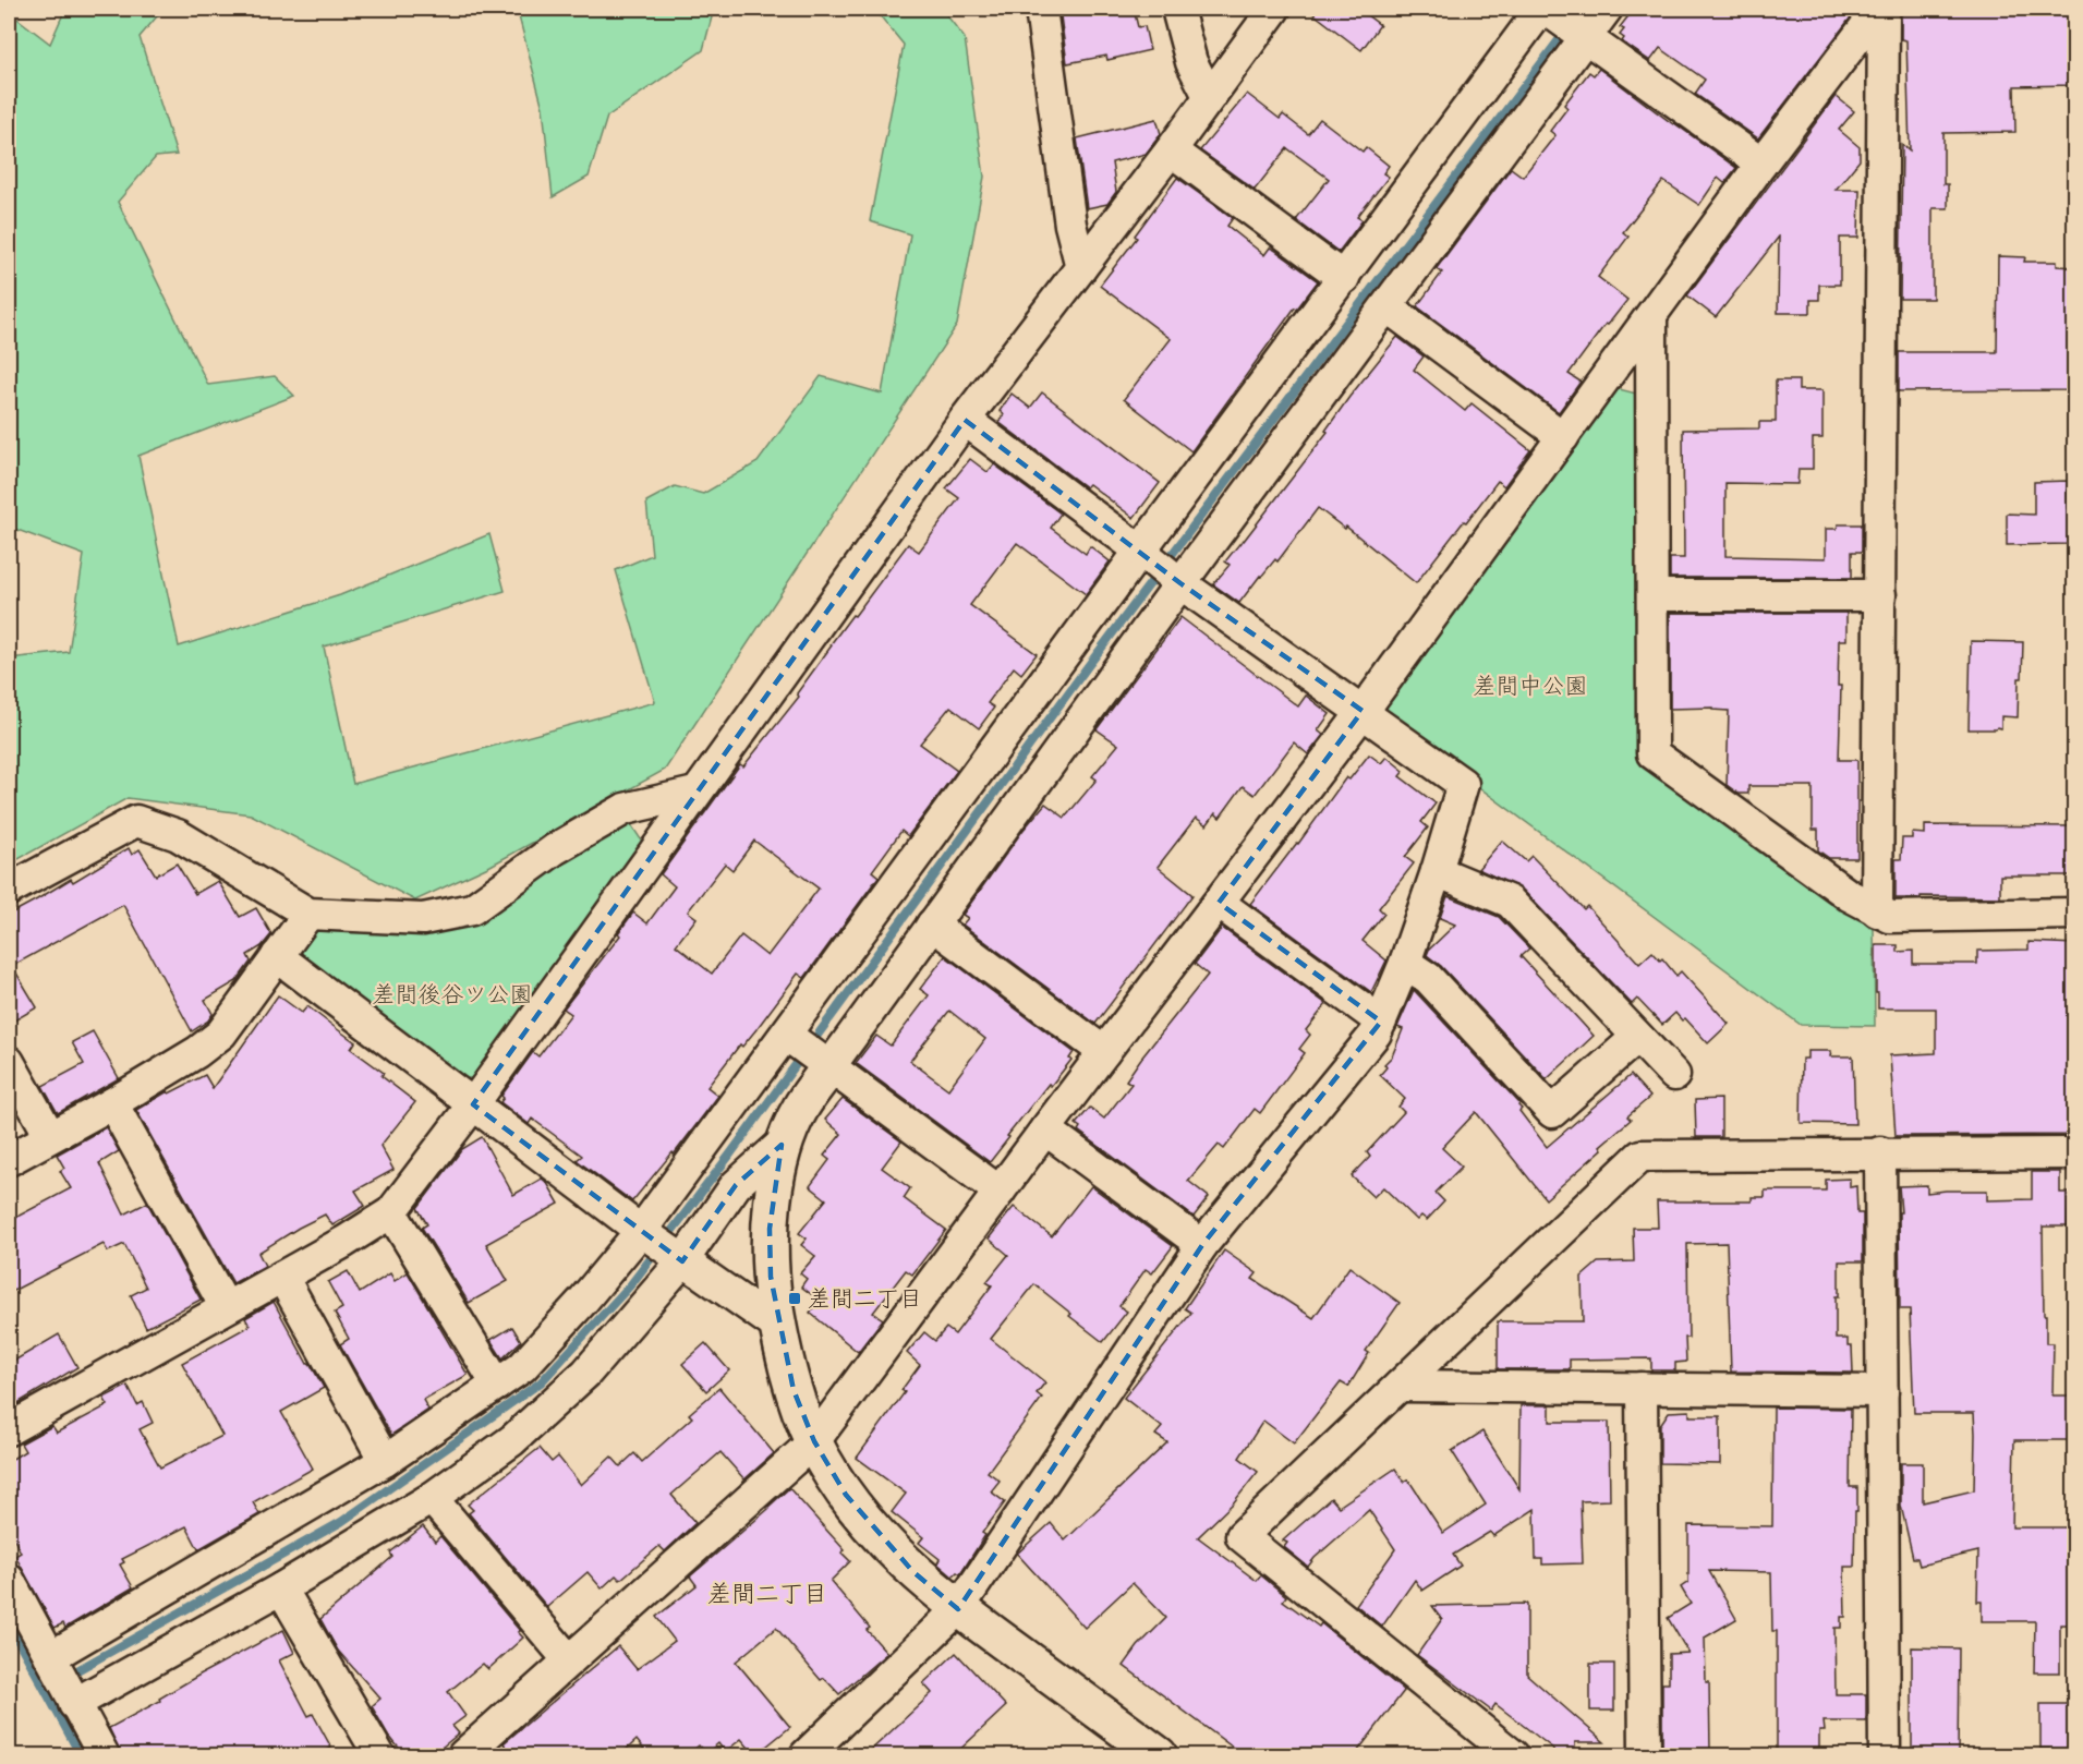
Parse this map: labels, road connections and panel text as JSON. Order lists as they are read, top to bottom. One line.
{"districts":["差間二丁目"],"parks":["差間中公園","差間後谷ツ公園"],"places":{"transit":["差間二丁目"]}}
